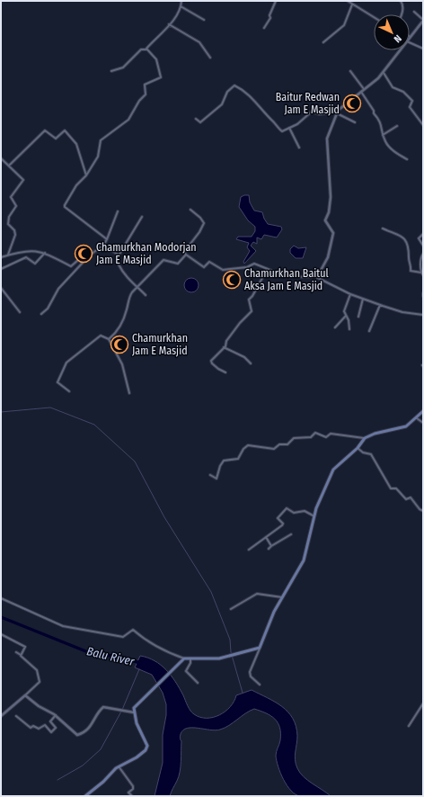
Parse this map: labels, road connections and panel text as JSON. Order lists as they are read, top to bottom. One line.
{"water":["Balu River"],"places":{"mosque":["Baitur Redwan Jam E Masjid","Chamurkhan Modorjan Jam E Masjid","Chamurkhan Baitul Aksa Jam E Masjid","Chamurkhan Jam E Masjid"]},"north":"bottom right"}
